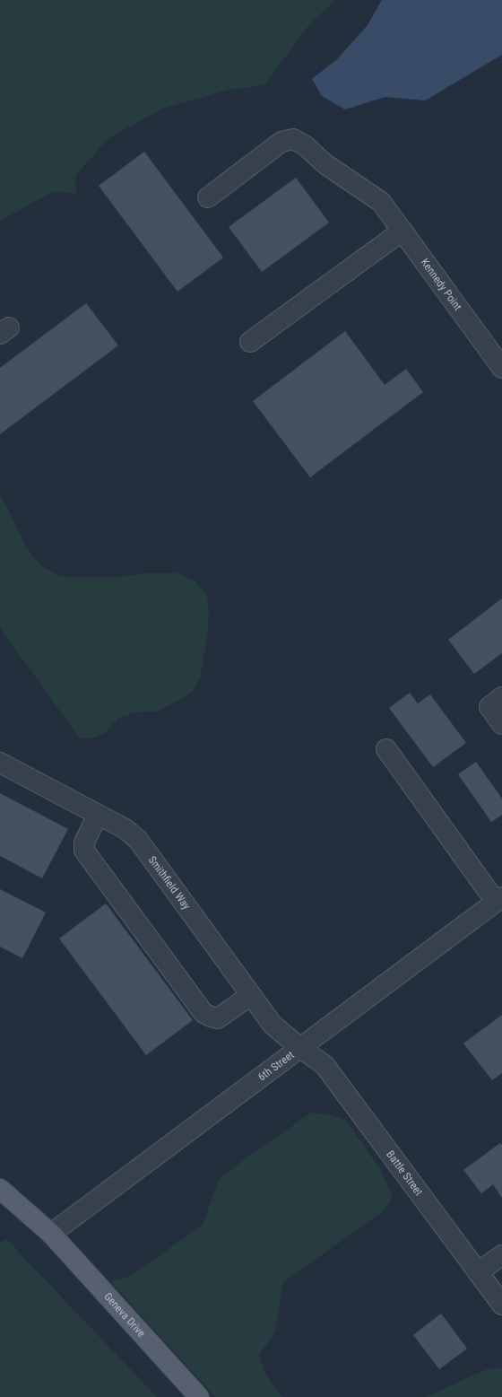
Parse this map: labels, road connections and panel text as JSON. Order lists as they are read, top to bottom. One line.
{"streets":{"main road":["Geneva Drive"],"street":["Kennedy Point","Smithfield Way","6th Street","Battle Street"]},"crossings":[["Smithfield Way","6th Street"],["Smithfield Way","Battle Street"],["6th Street","Battle Street"],["6th Street","Geneva Drive"]]}
